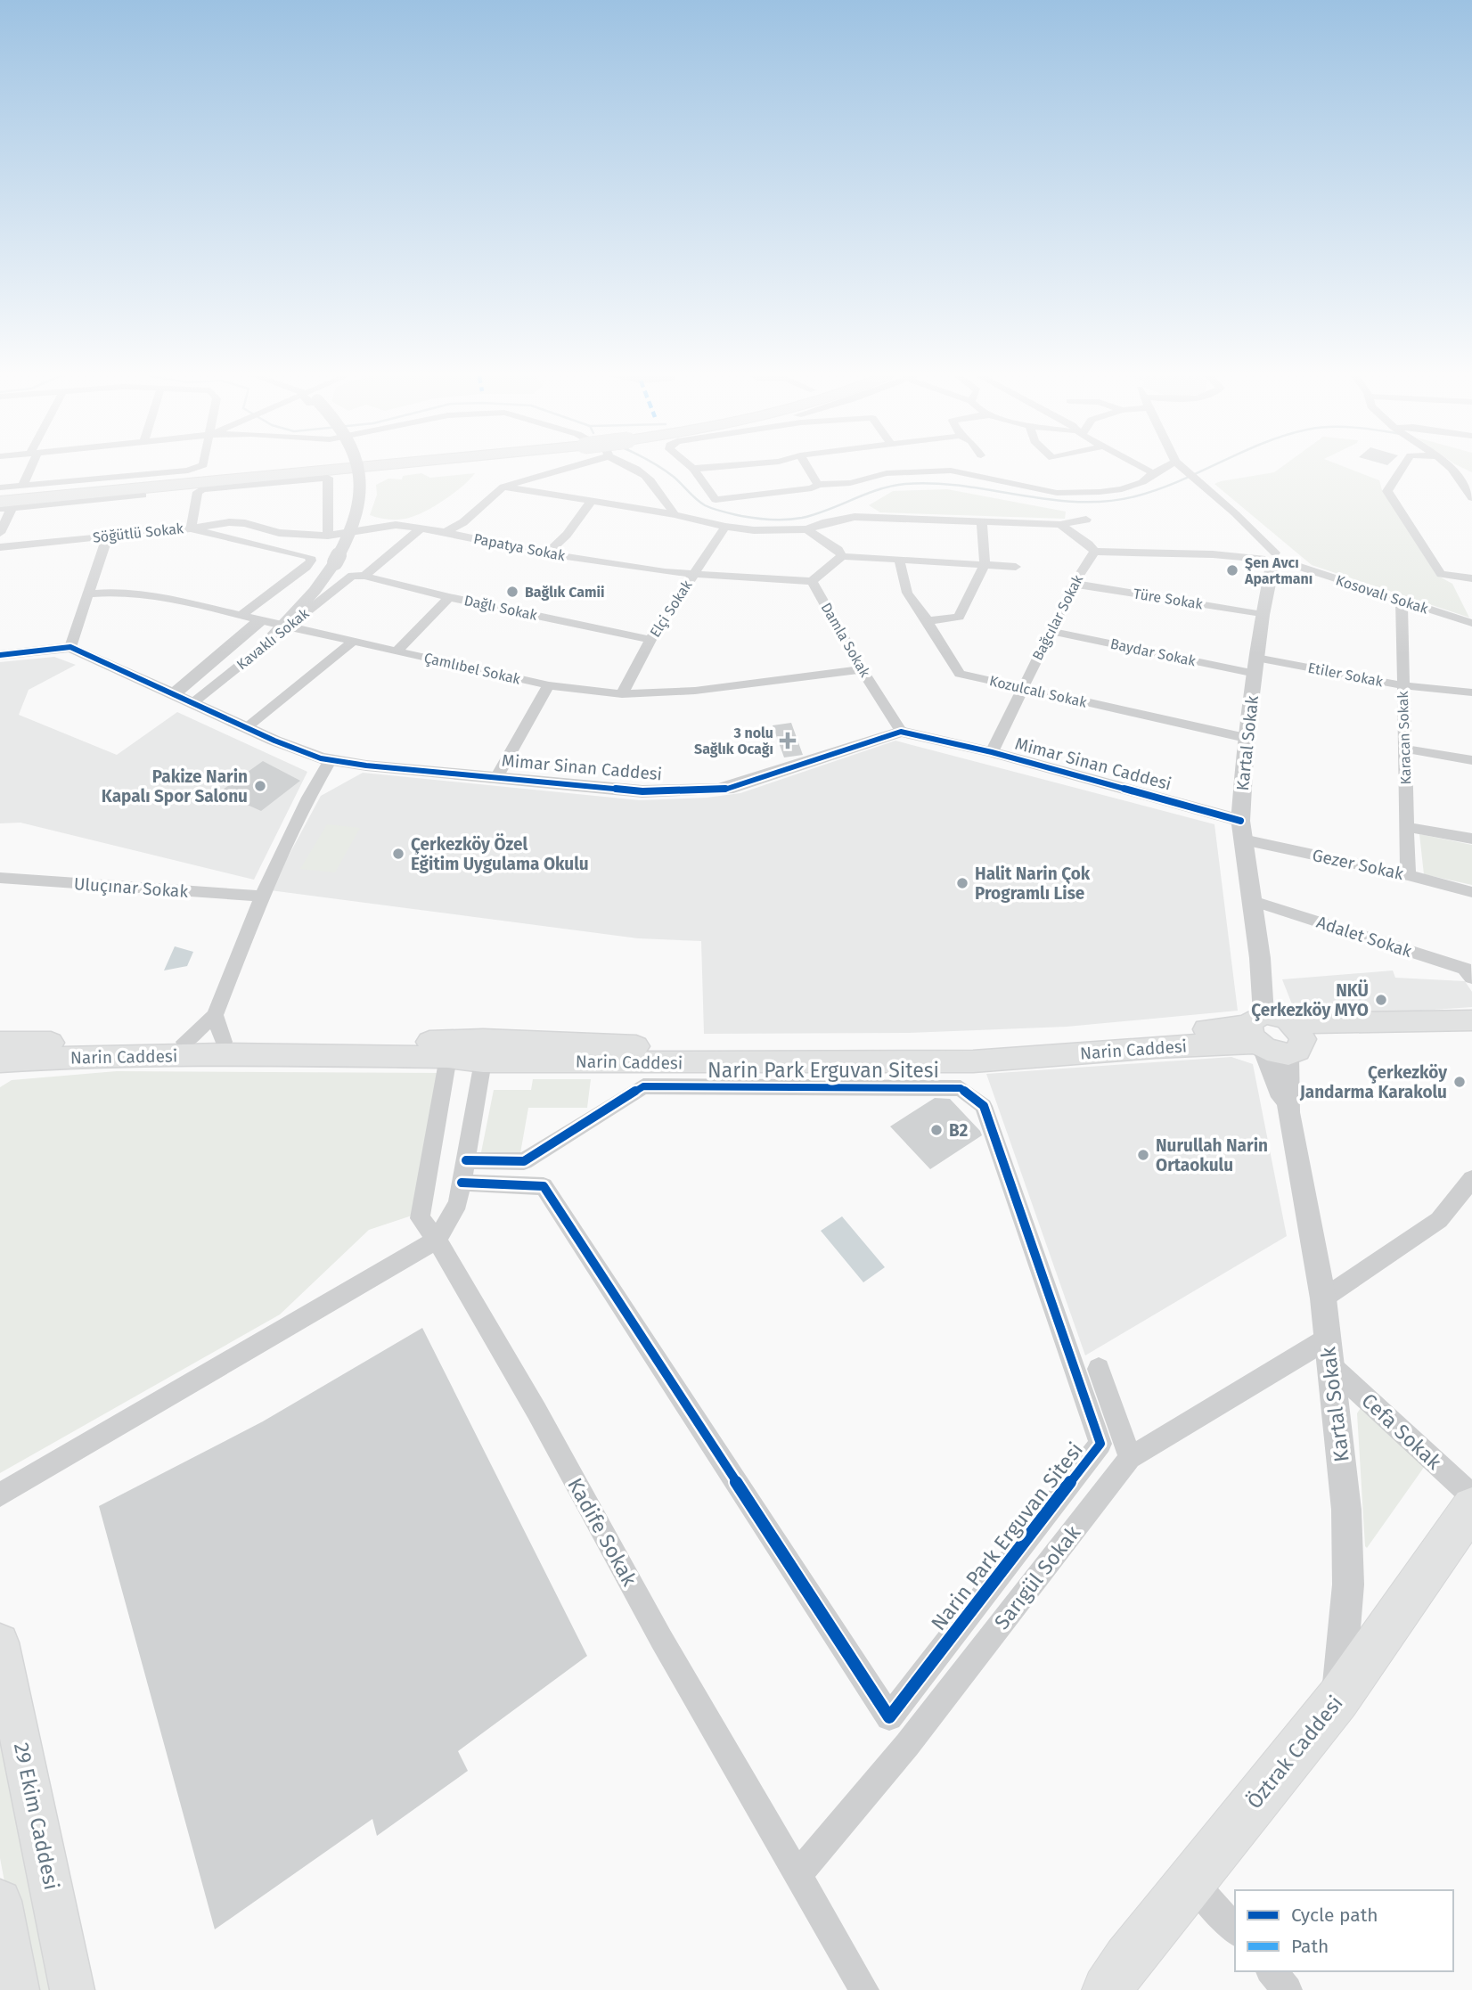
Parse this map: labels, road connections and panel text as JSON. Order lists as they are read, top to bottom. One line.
{"streets":{"main road":["Narin Caddesi","Öztrak Caddesi","29 Ekim Caddesi"],"street":["Söğütlü Sokak","Papatya Sokak","Kosovalı Sokak","Türe Sokak","Dağlı Sokak","Elçi Sokak","Bağcılar Sokak","Kavaklı Sokak","Damla Sokak","Baydar Sokak","Çamlıbel Sokak","Etiler Sokak","Kozulcalı Sokak","Karacan Sokak","Kartal Sokak","Mimar Sinan Caddesi","Gezer Sokak","Uluçınar Sokak","Adalet Sokak","Narin Park Erguvan Sitesi","Cefa Sokak","Kadife Sokak","Sarıgül Sokak"]},"crossings":[["Söğütlü Sokak","Papatya Sokak"],["Söğütlü Sokak","Çamlıbel Sokak"],["Papatya Sokak","Elçi Sokak"],["Papatya Sokak","Kavaklı Sokak"],["Papatya Sokak","Damla Sokak"],["Kosovalı Sokak","Karacan Sokak"],["Kosovalı Sokak","Kartal Sokak"],["Türe Sokak","Bağcılar Sokak"],["Türe Sokak","Kartal Sokak"],["Dağlı Sokak","Elçi Sokak"],["Dağlı Sokak","Kavaklı Sokak"],["Elçi Sokak","Çamlıbel Sokak"],["Bağcılar Sokak","Baydar Sokak"],["Bağcılar Sokak","Kozulcalı Sokak"],["Bağcılar Sokak","Mimar Sinan Caddesi"],["Kavaklı Sokak","Çamlıbel Sokak"],["Kavaklı Sokak","Mimar Sinan Caddesi"],["Damla Sokak","Çamlıbel Sokak"],["Damla Sokak","Mimar Sinan Caddesi"],["Baydar Sokak","Etiler Sokak"],["Baydar Sokak","Kartal Sokak"],["Etiler Sokak","Karacan Sokak"],["Etiler Sokak","Kartal Sokak"],["Kozulcalı Sokak","Kartal Sokak"],["Karacan Sokak","Gezer Sokak"],["Kartal Sokak","Mimar Sinan Caddesi"],["Kartal Sokak","Gezer Sokak"],["Kartal Sokak","Adalet Sokak"],["Kartal Sokak","Narin Caddesi"],["Kartal Sokak","Cefa Sokak"],["Kartal Sokak","Sarıgül Sokak"],["Kartal Sokak","Öztrak Caddesi"],["Narin Caddesi","Kadife Sokak"],["Kadife Sokak","Sarıgül Sokak"]],"places":{"other":["Şen Avcı Apartmanı","Bağlık Camii","Pakize Narin Kapalı Spor Salonu","Çerkezköy Özel Eğitim Uygulama Okulu","Halit Narin Çok Programlı Lise","NKÜ Çerkezköy MYO","Çerkezköy Jandarma Karakolu","B2","Nurullah Narin Ortaokulu"],"health":["3 nolu Sağlık Ocağı"]},"legend":["Cycle path","Path"]}
